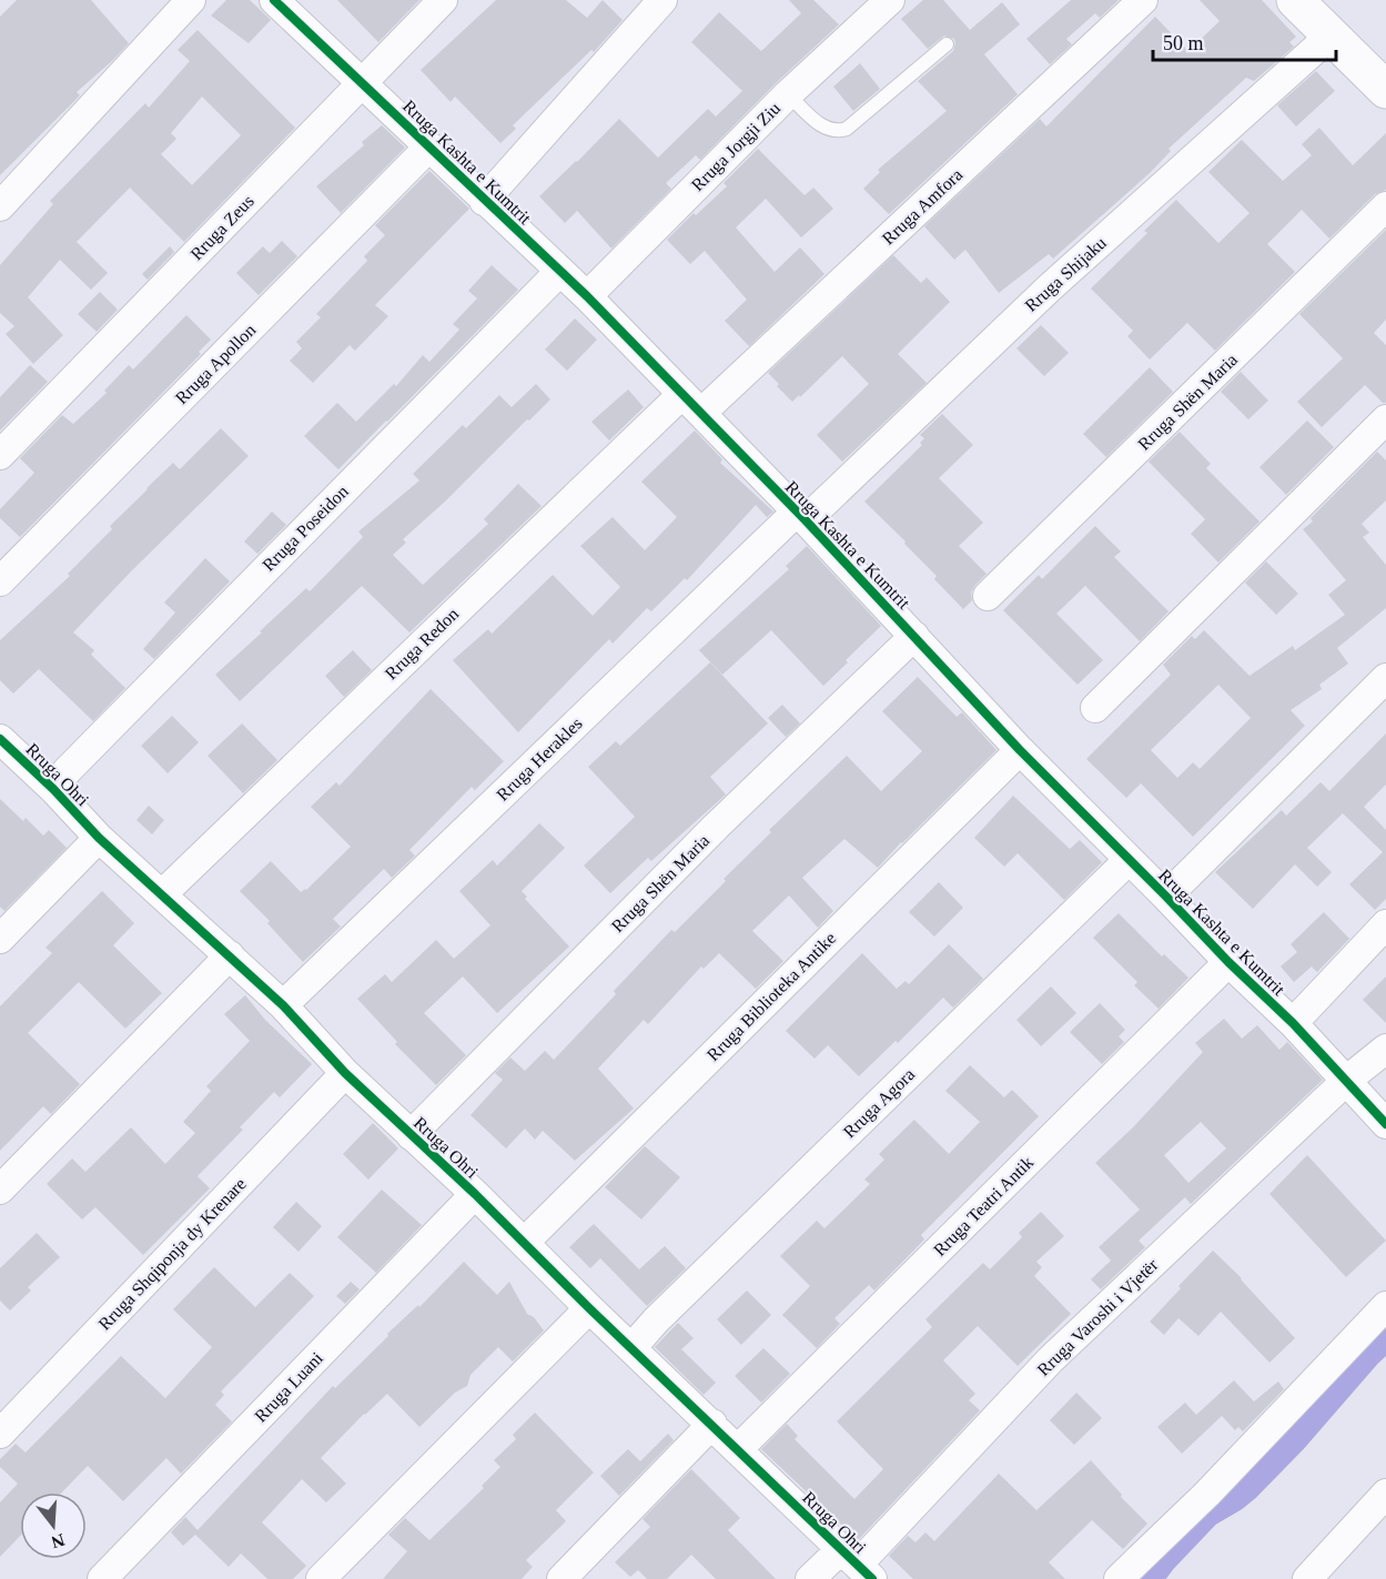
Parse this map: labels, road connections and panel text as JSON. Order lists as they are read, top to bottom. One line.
{"streets":{"street":["Rruga Jorgji Ziu","Rruga Kashta e Kumtrit","Rruga Amfora","Rruga Zeus","Rruga Shijaku","Rruga Apollon","Rruga Shën Maria","Rruga Poseidon","Rruga Redon","Rruga Herakles","Rruga Ohri","Rruga Biblioteka Antike","Rruga Agora","Rruga Teatri Antik","Rruga Shqiponja dy Krenare","Rruga Varoshi i Vjetër","Rruga Luani"]},"crossings":[["Rruga Jorgji Ziu","Rruga Kashta e Kumtrit"],["Rruga Kashta e Kumtrit","Rruga Amfora"],["Rruga Kashta e Kumtrit","Rruga Zeus"],["Rruga Kashta e Kumtrit","Rruga Shijaku"],["Rruga Kashta e Kumtrit","Rruga Apollon"],["Rruga Kashta e Kumtrit","Rruga Shën Maria"],["Rruga Kashta e Kumtrit","Rruga Poseidon"],["Rruga Kashta e Kumtrit","Rruga Redon"],["Rruga Kashta e Kumtrit","Rruga Herakles"],["Rruga Kashta e Kumtrit","Rruga Biblioteka Antike"],["Rruga Kashta e Kumtrit","Rruga Agora"],["Rruga Kashta e Kumtrit","Rruga Teatri Antik"],["Rruga Kashta e Kumtrit","Rruga Varoshi i Vjetër"],["Rruga Amfora","Rruga Redon"],["Rruga Shijaku","Rruga Herakles"],["Rruga Shën Maria","Rruga Ohri"],["Rruga Poseidon","Rruga Ohri"],["Rruga Redon","Rruga Ohri"],["Rruga Herakles","Rruga Ohri"],["Rruga Ohri","Rruga Biblioteka Antike"],["Rruga Ohri","Rruga Agora"],["Rruga Ohri","Rruga Teatri Antik"],["Rruga Ohri","Rruga Shqiponja dy Krenare"],["Rruga Ohri","Rruga Varoshi i Vjetër"],["Rruga Ohri","Rruga Luani"]],"scale_bar":"50 m","north":"bottom"}
